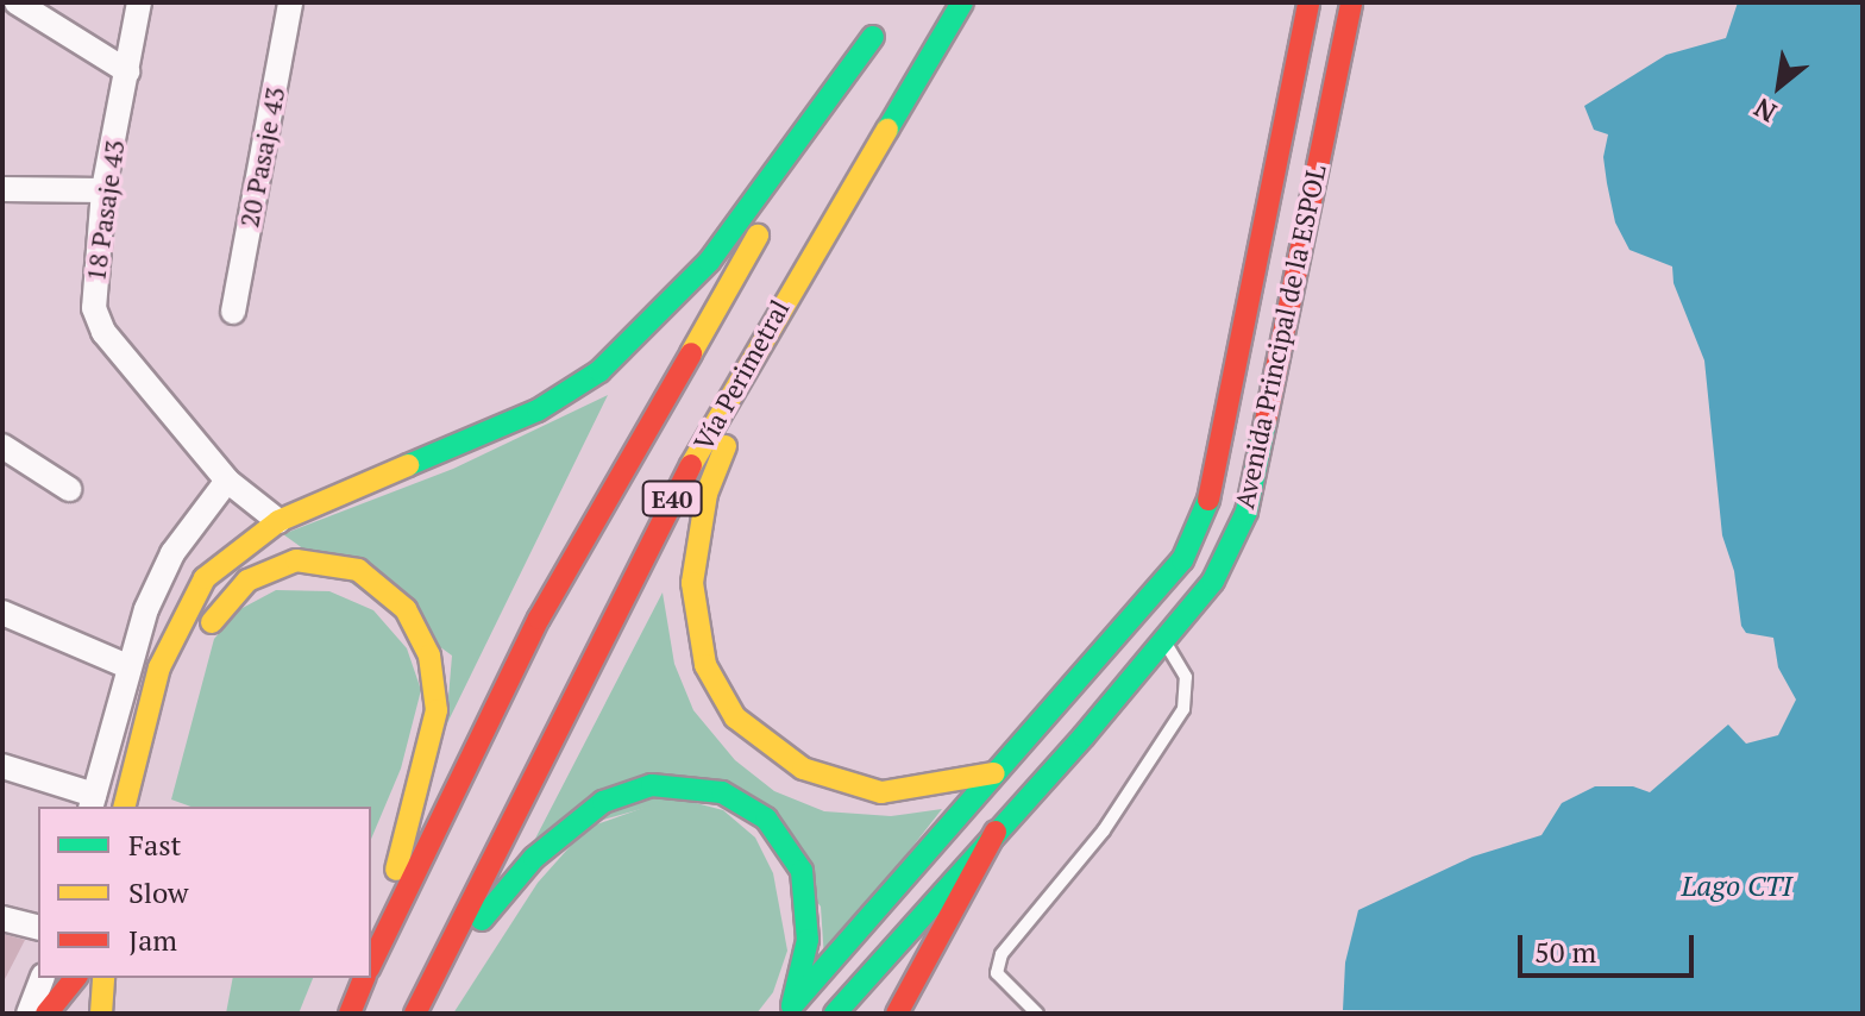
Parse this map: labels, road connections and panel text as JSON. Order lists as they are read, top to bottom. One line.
{"streets":{"main road":["Avenida Principal de la ESPOL","Vía Perimetral","E40"],"street":["20 Pasaje 43","18 Pasaje 43"]},"water":["Lago CTI"],"legend":["Fast","Slow","Jam"],"scale_bar":"50 m","north":"bottom left"}
